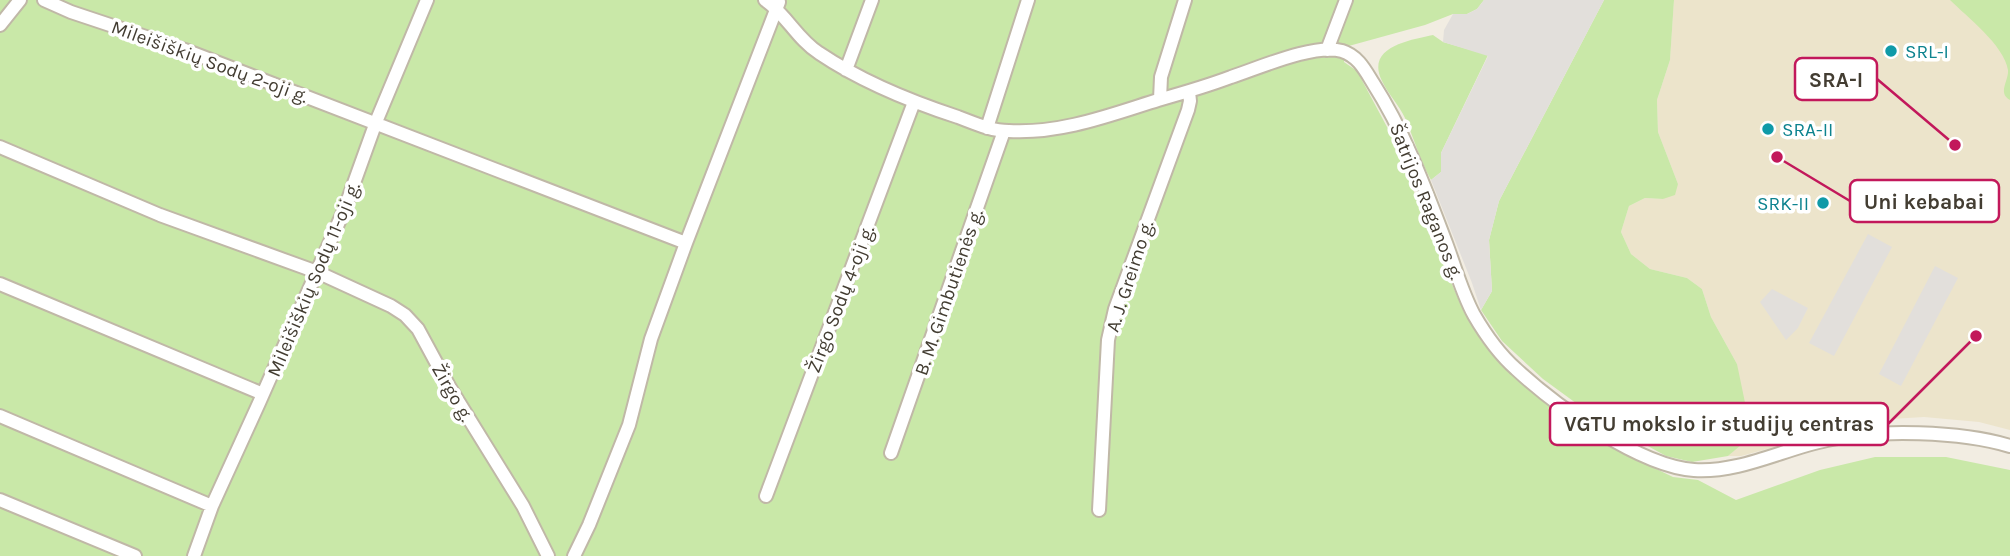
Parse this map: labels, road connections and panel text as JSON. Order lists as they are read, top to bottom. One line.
{"streets":{"street":["Mileišiškių Sodų 2-oji g.","Šatrijos Raganos g.","A. J. Greimo g.","Mileišiškių Sodų 11-oji g.","B. M. Gimbutienės g.","Žirgo Sodų 4-oji g.","Žirgo g."]},"crossings":[["Mileišiškių Sodų 2-oji g.","Mileišiškių Sodų 11-oji g."],["Šatrijos Raganos g.","A. J. Greimo g."],["Šatrijos Raganos g.","B. M. Gimbutienės g."],["Šatrijos Raganos g.","Žirgo Sodų 4-oji g."],["Mileišiškių Sodų 11-oji g.","Žirgo g."]],"places":["SRL-I","SRA-II","SRA-I","Uni kebabai","SRK-II","VGTU mokslo ir studijų centras"]}
